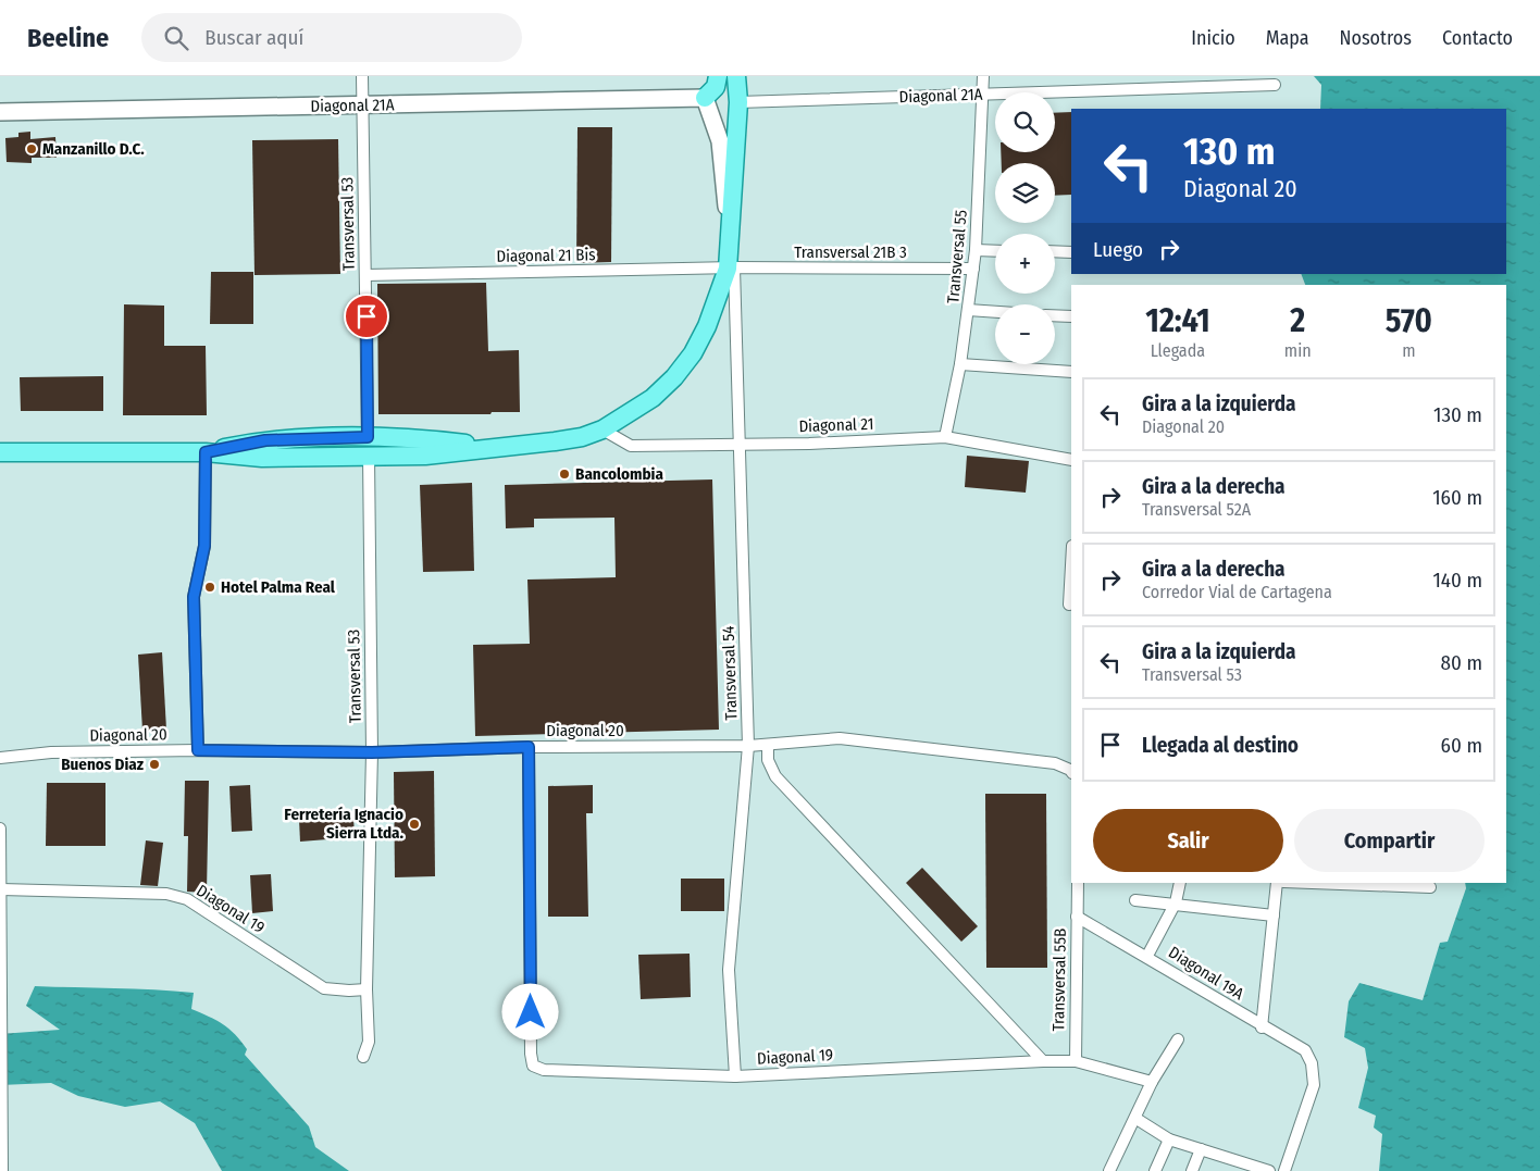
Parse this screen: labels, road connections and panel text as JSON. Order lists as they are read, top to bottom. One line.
{"streets":{"street":["Diagonal 21A","Transversal 53","Transversal 21B 3","Diagonal 21 Bis","Transversal 55","Diagonal 21","Transversal 54","Diagonal 20","Diagonal 19","Diagonal 19A","Transversal 55B"]},"crossings":[["Diagonal 21A","Transversal 53"],["Diagonal 21A","Transversal 55"],["Transversal 53","Diagonal 21 Bis"],["Transversal 53","Diagonal 20"],["Transversal 53","Diagonal 19"],["Transversal 21B 3","Diagonal 21 Bis"],["Transversal 21B 3","Transversal 55"],["Transversal 21B 3","Transversal 54"],["Diagonal 21 Bis","Transversal 54"],["Transversal 55","Diagonal 21"],["Diagonal 21","Transversal 54"],["Transversal 54","Diagonal 20"],["Transversal 54","Diagonal 19"],["Diagonal 20","Diagonal 19"],["Diagonal 19","Transversal 55B"],["Diagonal 19A","Transversal 55B"]],"places":["Manzanillo D.C.","Bancolombia","Hotel Palma Real","Buenos Diaz","Ferretería Ignacio Sierra Ltda."],"page":{"header":"Beeline","search":"Buscar aquí","nav":["Inicio","Mapa","Nosotros","Contacto"],"map_buttons":["+","−"],"turn":["130 m","Diagonal 20"],"then":"Luego","eta":["12:41","Llegada","2","min","570","m"],"list":[{"name":"Gira a la izquierda","note":"Diagonal 20","value":"130 m"},{"name":"Gira a la derecha","note":"Transversal 52A","value":"160 m"},{"name":"Gira a la derecha","note":"Corredor Vial de Cartagena","value":"140 m"},{"name":"Gira a la izquierda","note":"Transversal 53","value":"80 m"},{"name":"Llegada al destino","value":"60 m"}],"buttons":["Salir","Compartir"]}}
